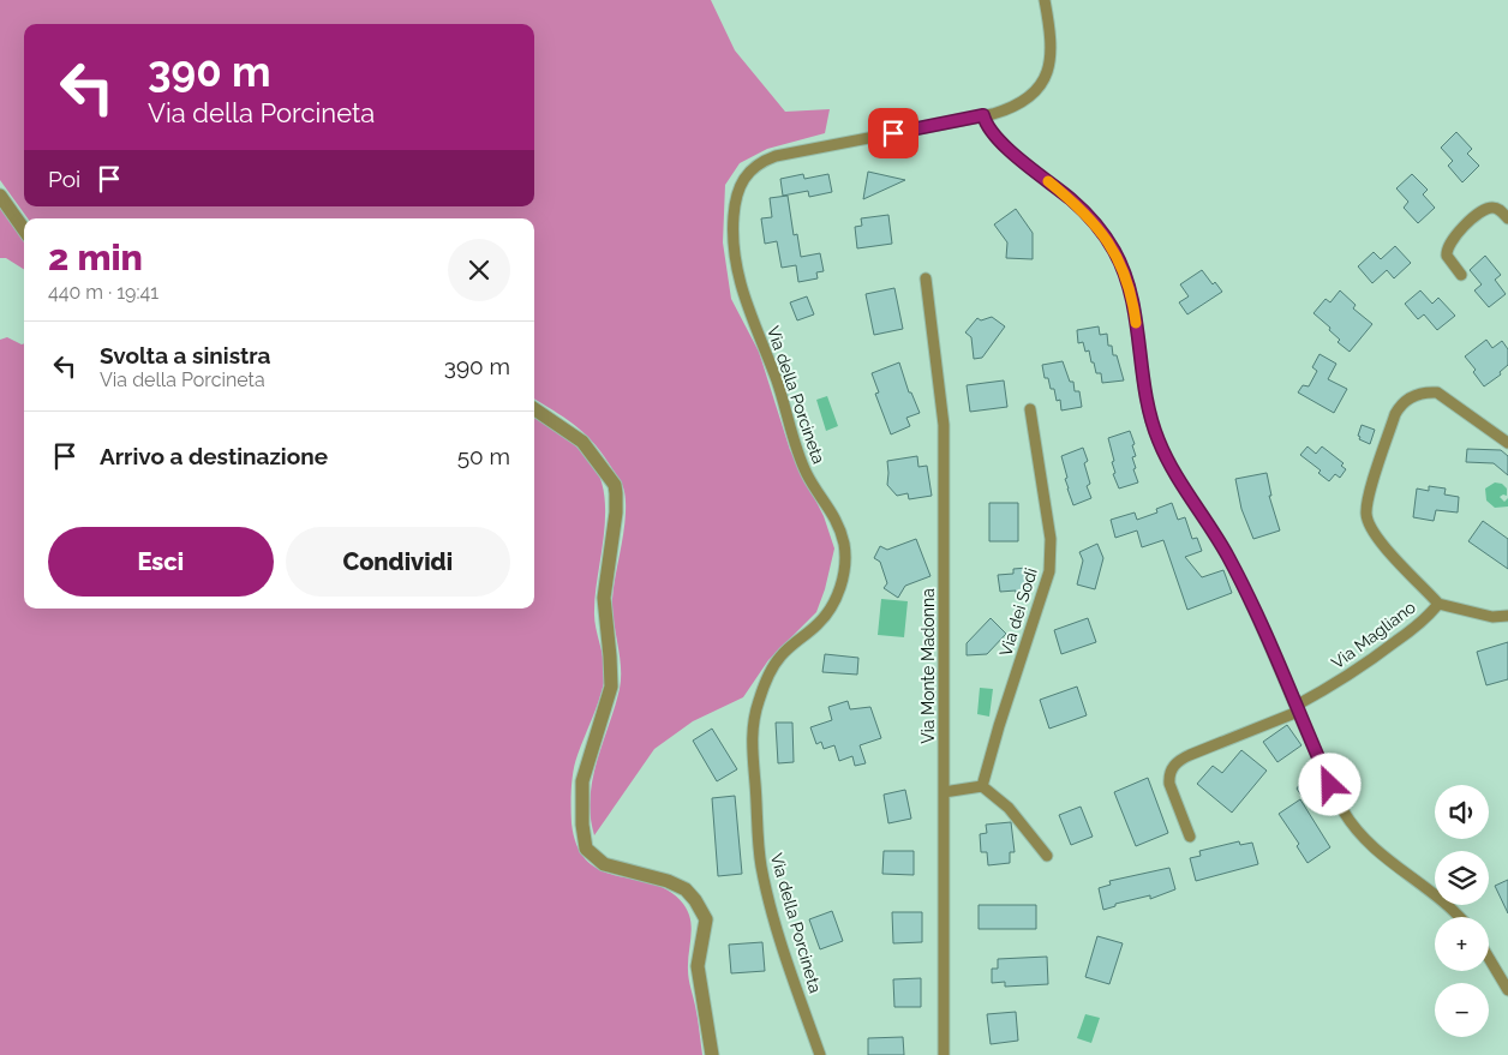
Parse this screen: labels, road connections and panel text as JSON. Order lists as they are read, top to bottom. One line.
{"streets":{"street":["Via della Porcineta","Via dei Sodi","Via Magliano","Via Monte Madonna"]},"page":{"turn":["390 m","Via della Porcineta"],"then":"Poi","heading":["2 min","440 m · 19:41"],"list":[{"name":"Svolta a sinistra","note":"Via della Porcineta","value":"390 m"},{"name":"Arrivo a destinazione","value":"50 m"}],"buttons":["Esci","Condividi"],"map_buttons":["+","−"]}}
